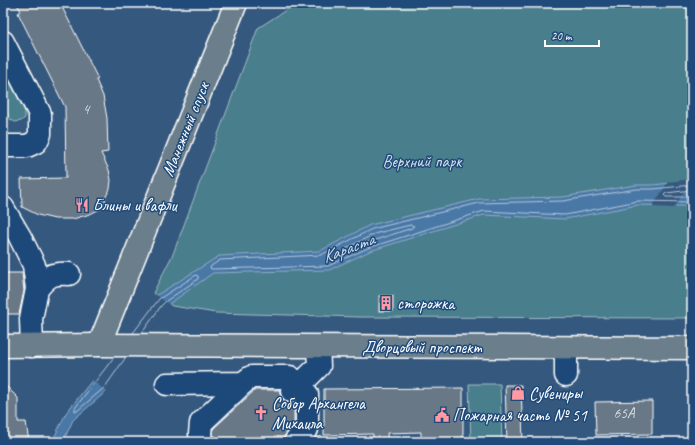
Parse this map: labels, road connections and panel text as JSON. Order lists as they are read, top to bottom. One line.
{"streets":{"main road":["Манежный спуск","Дворцовый проспект"]},"crossings":[["Манежный спуск","Дворцовый проспект"]],"water":["Караста"],"parks":["Верхний парк"],"places":{"restaurant":["Блины и вафли"],"building":["сторожка"],"shop":["Сувениры"],"church":["Собор Архангела Михаила"],"public building":["Пожарная часть № 51"]},"house_numbers":["4","65А"],"scale_bar":"20 m"}
